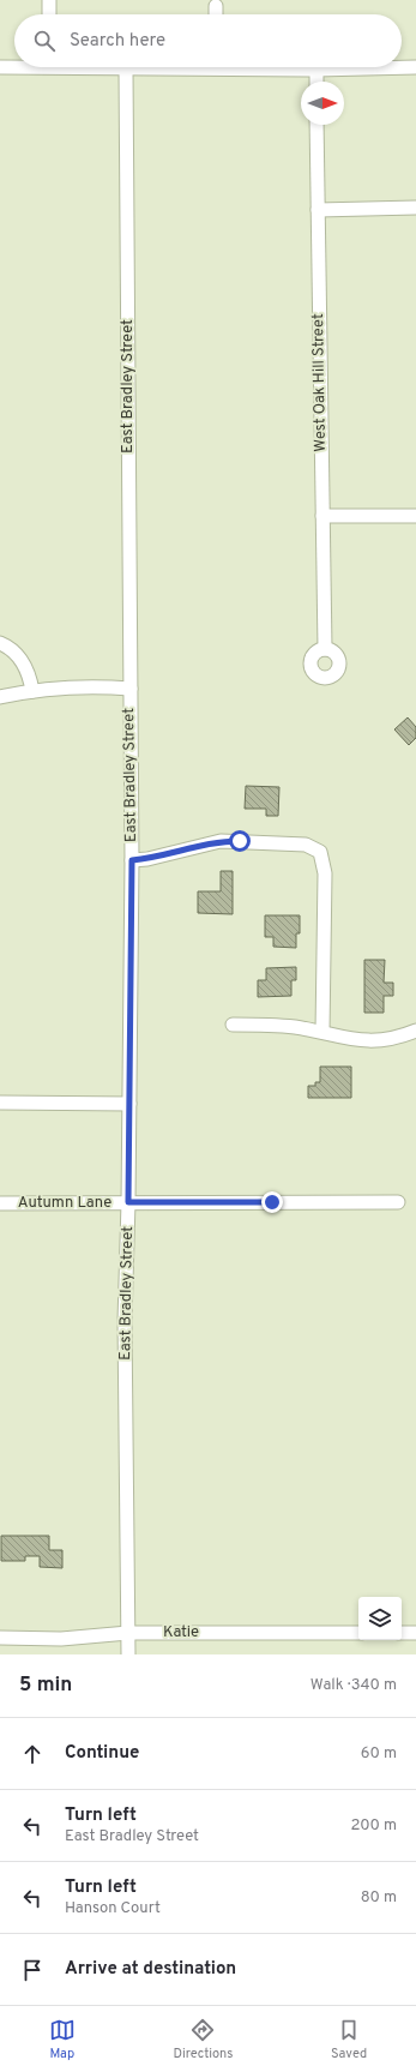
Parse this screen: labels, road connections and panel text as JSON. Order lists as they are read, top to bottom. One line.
{"streets":{"street":["West Oak Hill Street","East Bradley Street","Autumn Lane","Katie"]},"crossings":[["East Bradley Street","Autumn Lane"],["East Bradley Street","Katie"]],"north":"right","page":{"search":"Search here","heading":["5 min","Walk · 340 m"],"list":[["Continue","60 m"],["Turn left","East Bradley Street","200 m"],["Turn left","Hanson Court","80 m"],"Arrive at destination"],"nav":["Map","Directions","Saved"]}}
